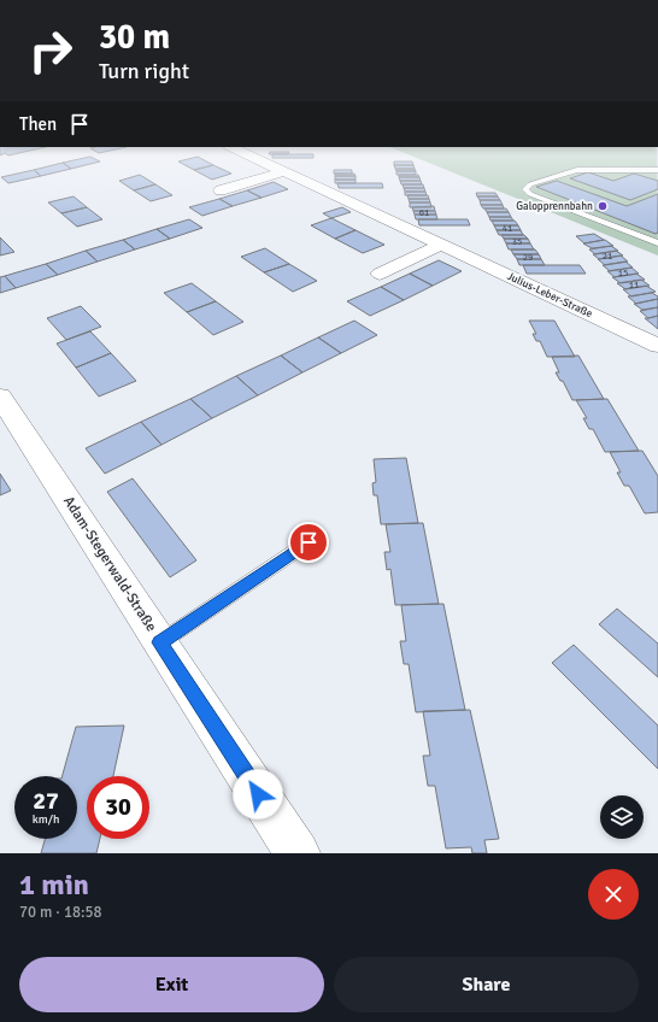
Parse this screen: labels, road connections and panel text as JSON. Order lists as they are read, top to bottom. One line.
{"streets":{"street":["Julius-Leber-Straße","Adam-Stegerwald-Straße"]},"places":["Galopprennbahn"],"house_numbers":["61","41","35","21","29","15","11"],"page":{"turn":["30 m","Turn right"],"then":"Then","speed":"27 km/h","limit":"30","heading":["1 min","70 m · 18:58"],"buttons":["Exit","Share"]}}
